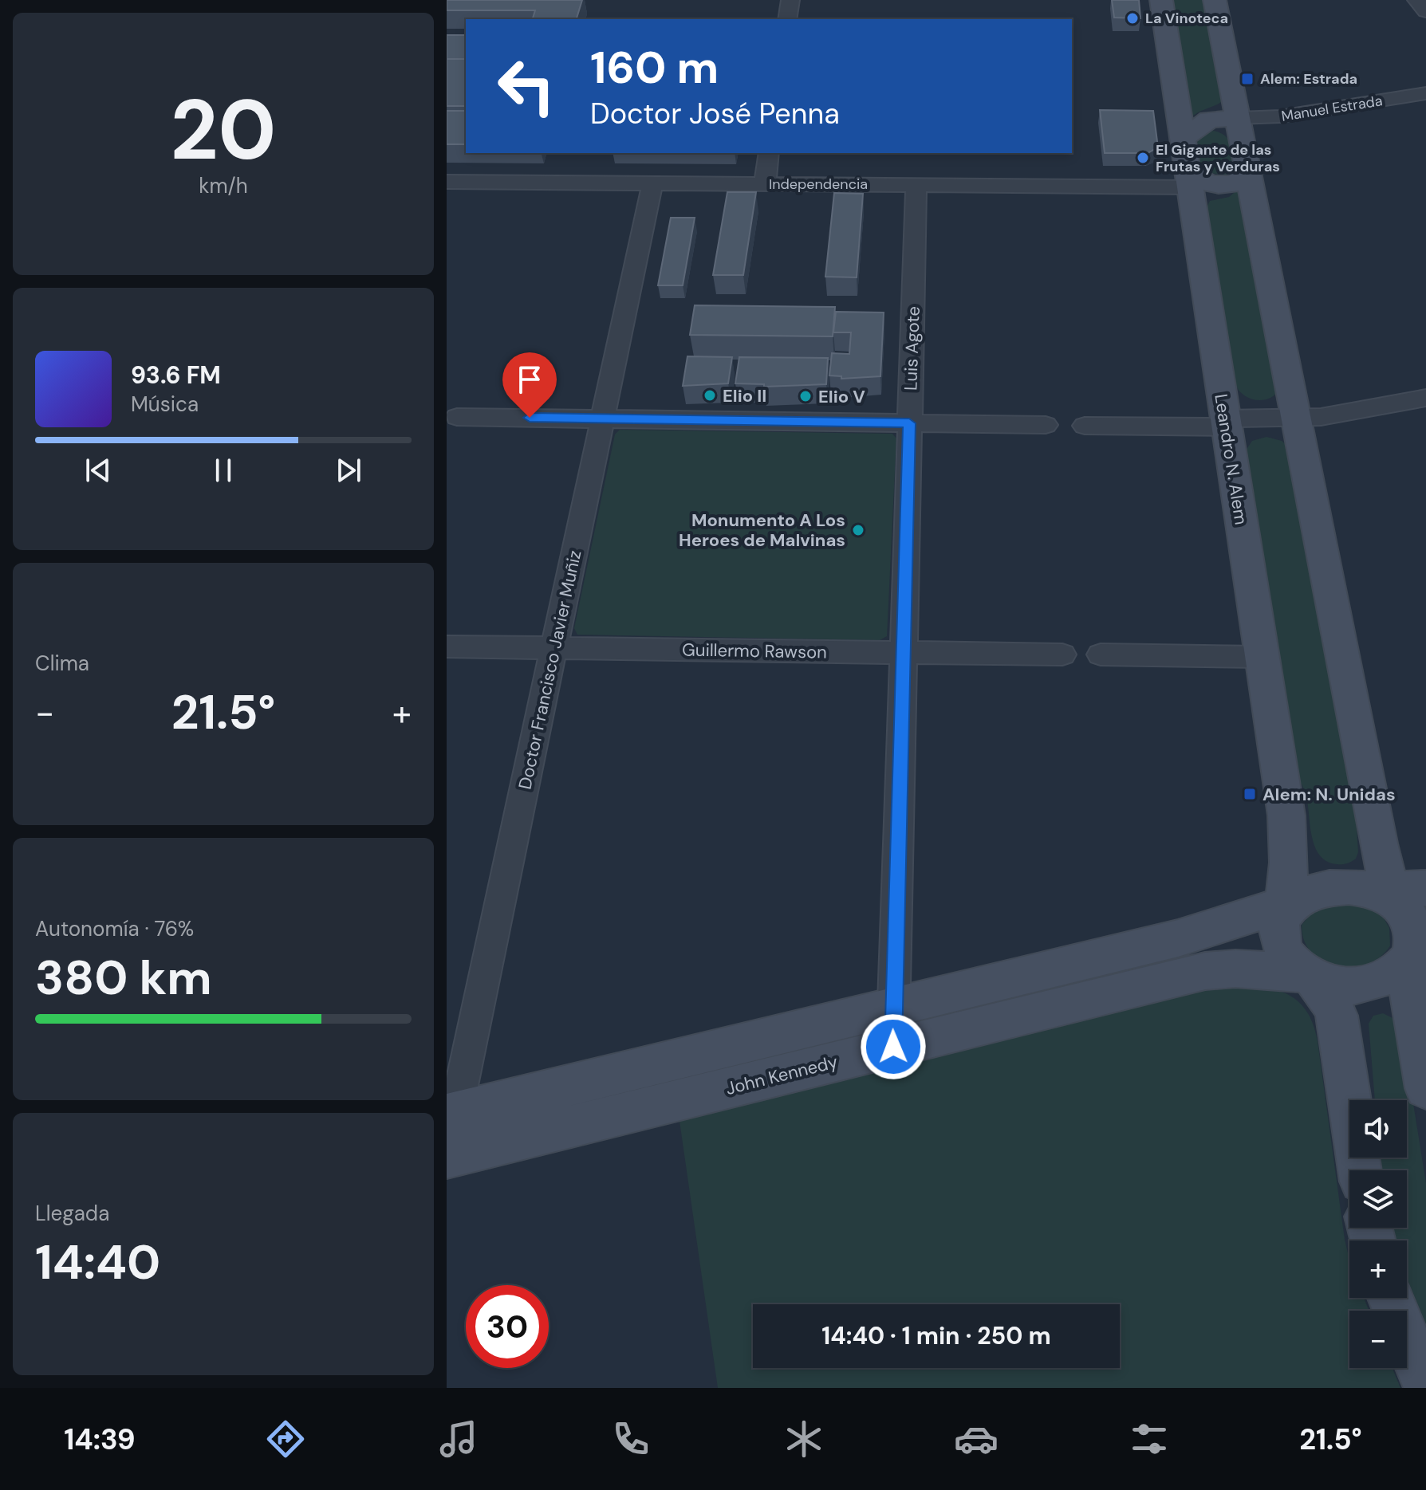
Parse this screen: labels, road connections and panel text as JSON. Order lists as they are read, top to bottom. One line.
{"streets":{"main road":["Leandro N. Alem","John Kennedy"],"street":["Manuel Estrada","Independencia","Luis Agote","Guillermo Rawson","Doctor Francisco Javier Muñiz"]},"crossings":[["Manuel Estrada","Independencia"],["Manuel Estrada","Leandro N. Alem"],["Independencia","Luis Agote"],["Independencia","Leandro N. Alem"],["Independencia","Doctor Francisco Javier Muñiz"],["Luis Agote","Guillermo Rawson"],["Luis Agote","John Kennedy"],["Leandro N. Alem","John Kennedy"],["Guillermo Rawson","Doctor Francisco Javier Muñiz"],["Doctor Francisco Javier Muñiz","John Kennedy"]],"places":{"other":["La Vinoteca","El Gigante de las Frutas y Verduras","Elio II","Elio V","Monumento A Los Heroes de Malvinas"],"transit":["Alem: Estrada","Alem: N. Unidas"]},"page":{"tile":[["20","km/h"],"Clima",["Autonomía · 76%","380 km"],["Llegada","14:40"]],"turn":["160 m","Doctor José Penna"],"song":["93.6 FM","Música"],"heat":["−","21.5°","+"],"map_buttons":["+","−"],"limit":"30","trip":"14:40 · 1 min · 250 m","tabs":["14:39","21.5°"]}}
